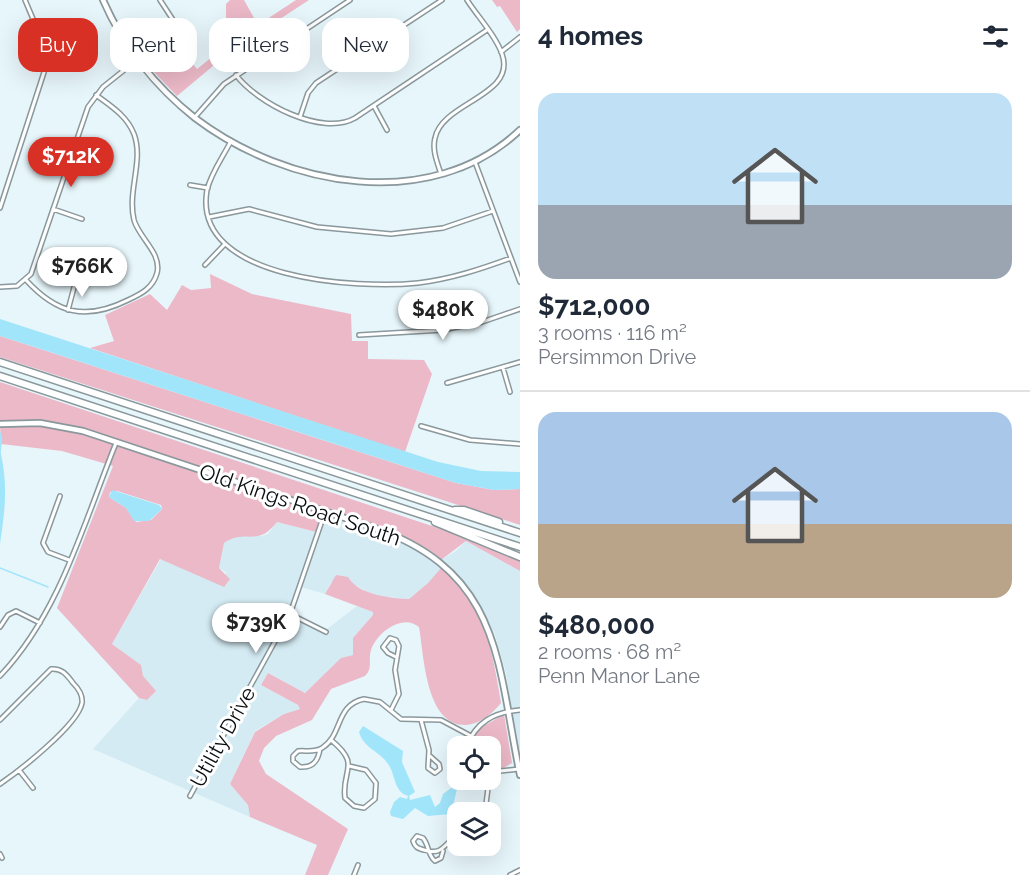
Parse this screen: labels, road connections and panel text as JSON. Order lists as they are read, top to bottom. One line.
{"streets":{"street":["Old Kings Road South","Utility Drive"]},"crossings":[["Old Kings Road South","Utility Drive"]],"page":{"heading":"4 homes","chip":["Buy","Rent","Filters","New"],"list":[{"name":"$712,000","note":"3 rooms · 116 m² · Persimmon Drive"},{"name":"$480,000","note":"2 rooms · 68 m² · Penn Manor Lane"}],"price":["$712K","$766K","$480K","$739K"]}}
